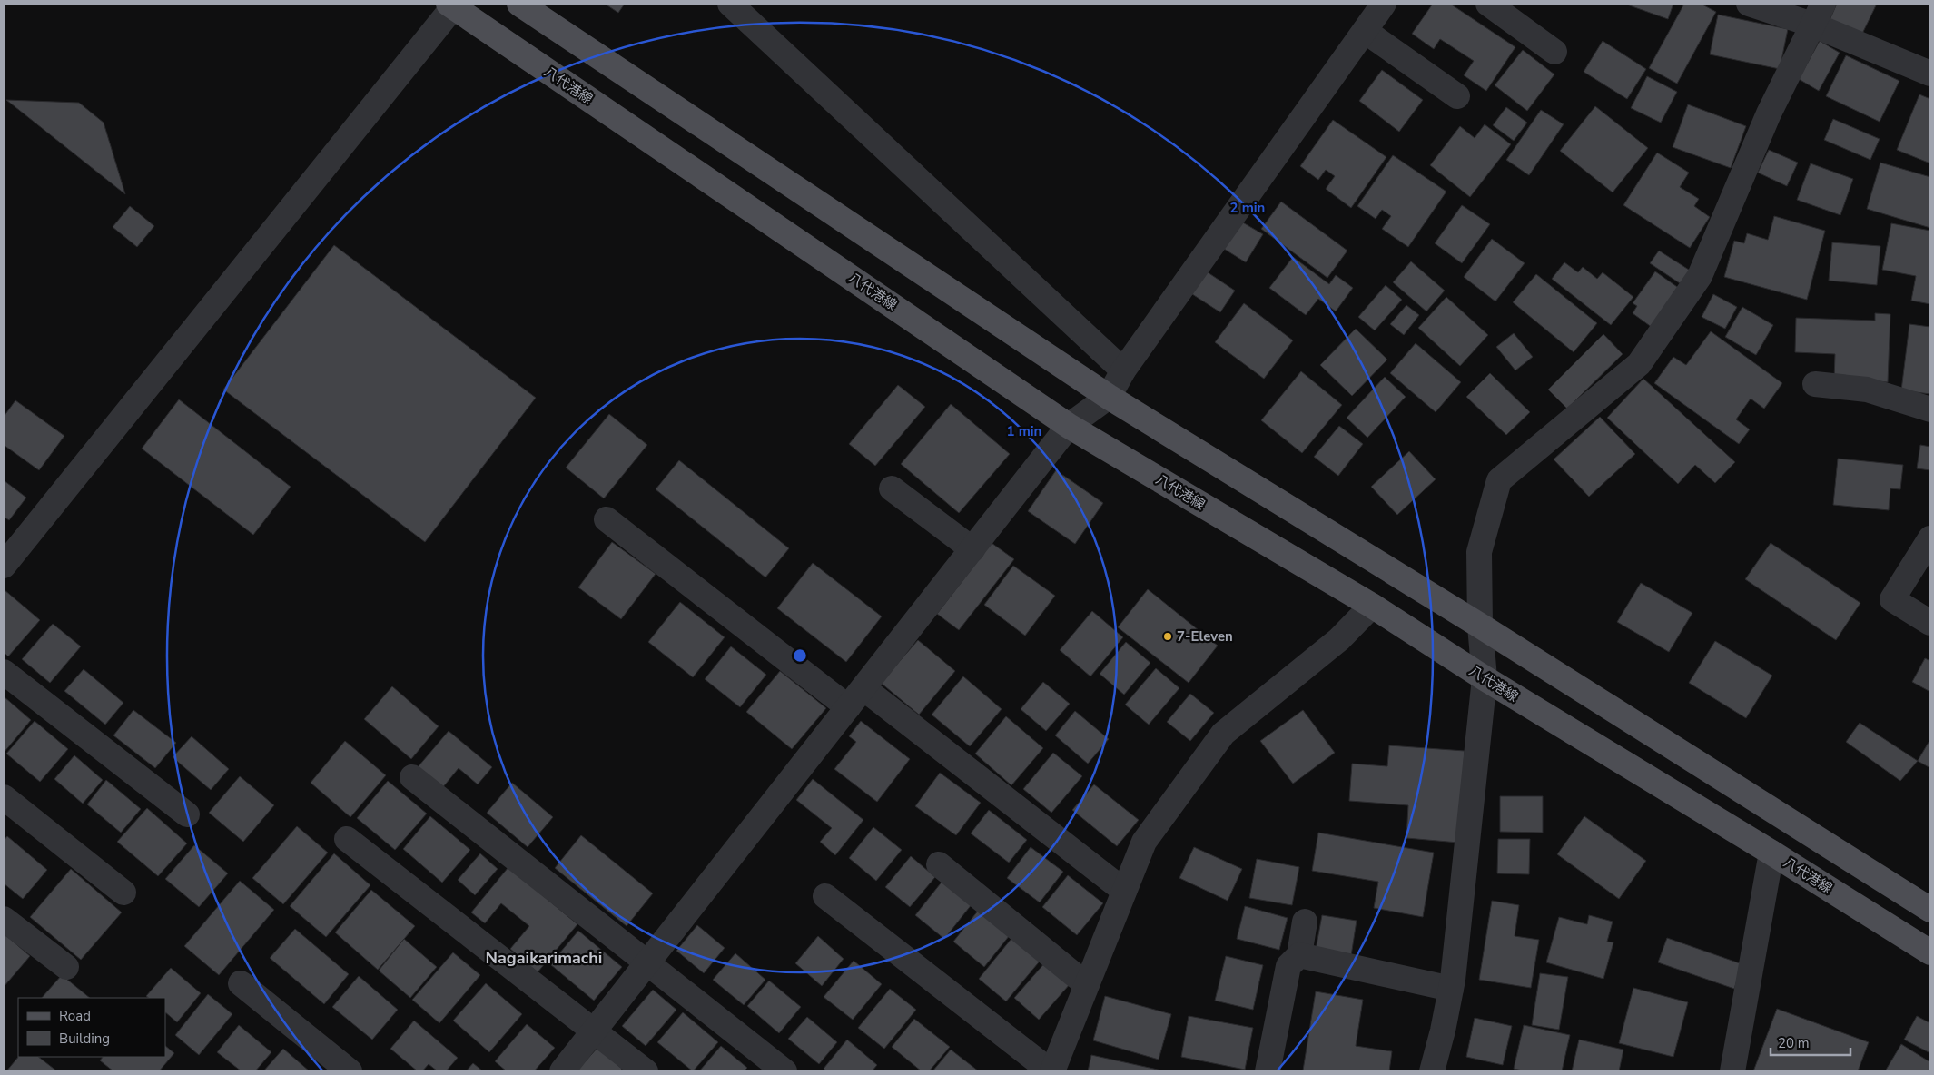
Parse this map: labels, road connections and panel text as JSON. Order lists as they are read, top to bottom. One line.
{"streets":{"main road":["八代港線"]},"districts":["Nagaikarimachi"],"places":["7-Eleven"],"legend":["Road","Building"],"scale_bar":"20 m","rings":["2 min","1 min"]}
